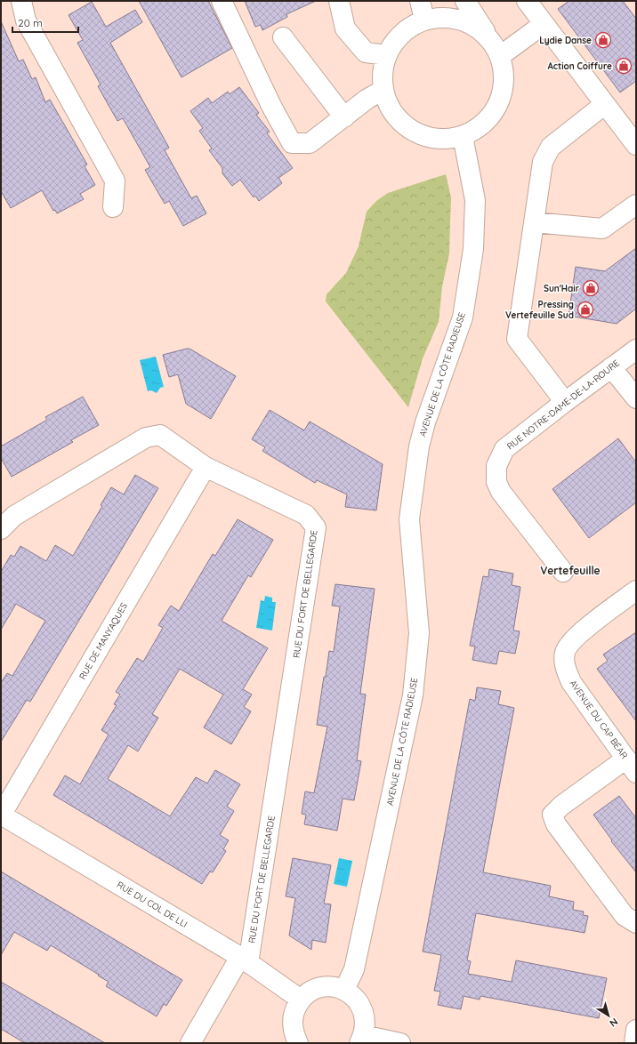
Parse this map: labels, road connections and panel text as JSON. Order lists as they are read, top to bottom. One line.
{"streets":{"street":["AVENUE DE LA CÔTE RADIEUSE","RUE NOTRE-DAME-DE-LA-ROURE","RUE DU FORT DE BELLEGARDE","RUE DE MANYAQUES","AVENUE DU CAP BÉAR","RUE DU COL DE LLI"]},"crossings":[["RUE DU FORT DE BELLEGARDE","RUE DE MANYAQUES"],["RUE DU FORT DE BELLEGARDE","RUE DU COL DE LLI"],["RUE DE MANYAQUES","RUE DU COL DE LLI"]],"districts":["Vertefeuille"],"places":{"shop":["Lydie Danse","Action Coiffure","Sun'Hair","Pressing Vertefeuille Sud"]},"scale_bar":"20 m","north":"bottom right"}
